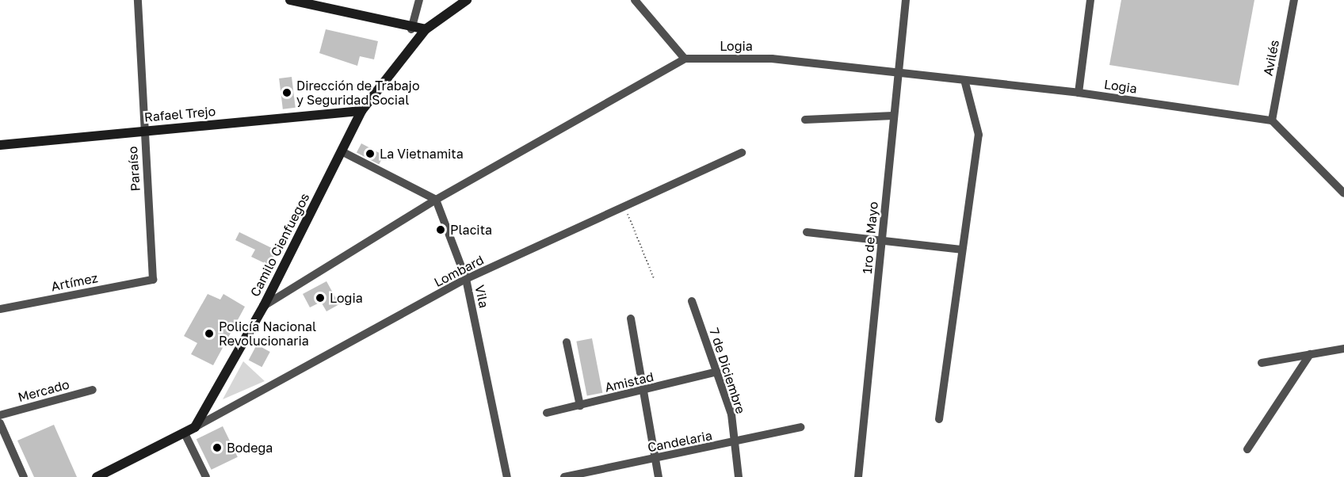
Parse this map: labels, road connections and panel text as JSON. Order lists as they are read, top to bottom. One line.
{"streets":{"main road":["Rafael Trejo","Camilo Cienfuegos"],"street":["Logia","Avilés","Paraíso","1ro de Mayo","Lombard","Artímez","Vila","7 de Diciembre","Amistad","Mercado","Candelaria"]},"crossings":[["Logia","Avilés"],["Logia","1ro de Mayo"],["Logia","Camilo Cienfuegos"],["Logia","Vila"],["Rafael Trejo","Paraíso"],["Rafael Trejo","Camilo Cienfuegos"],["Paraíso","Artímez"],["Camilo Cienfuegos","Lombard"],["Lombard","Vila"],["7 de Diciembre","Amistad"],["7 de Diciembre","Candelaria"]],"places":["Dirección de Trabajo y Seguridad Social","La Vietnamita","Placita","Logia","Policía Nacional Revolucionaria","Bodega"]}
